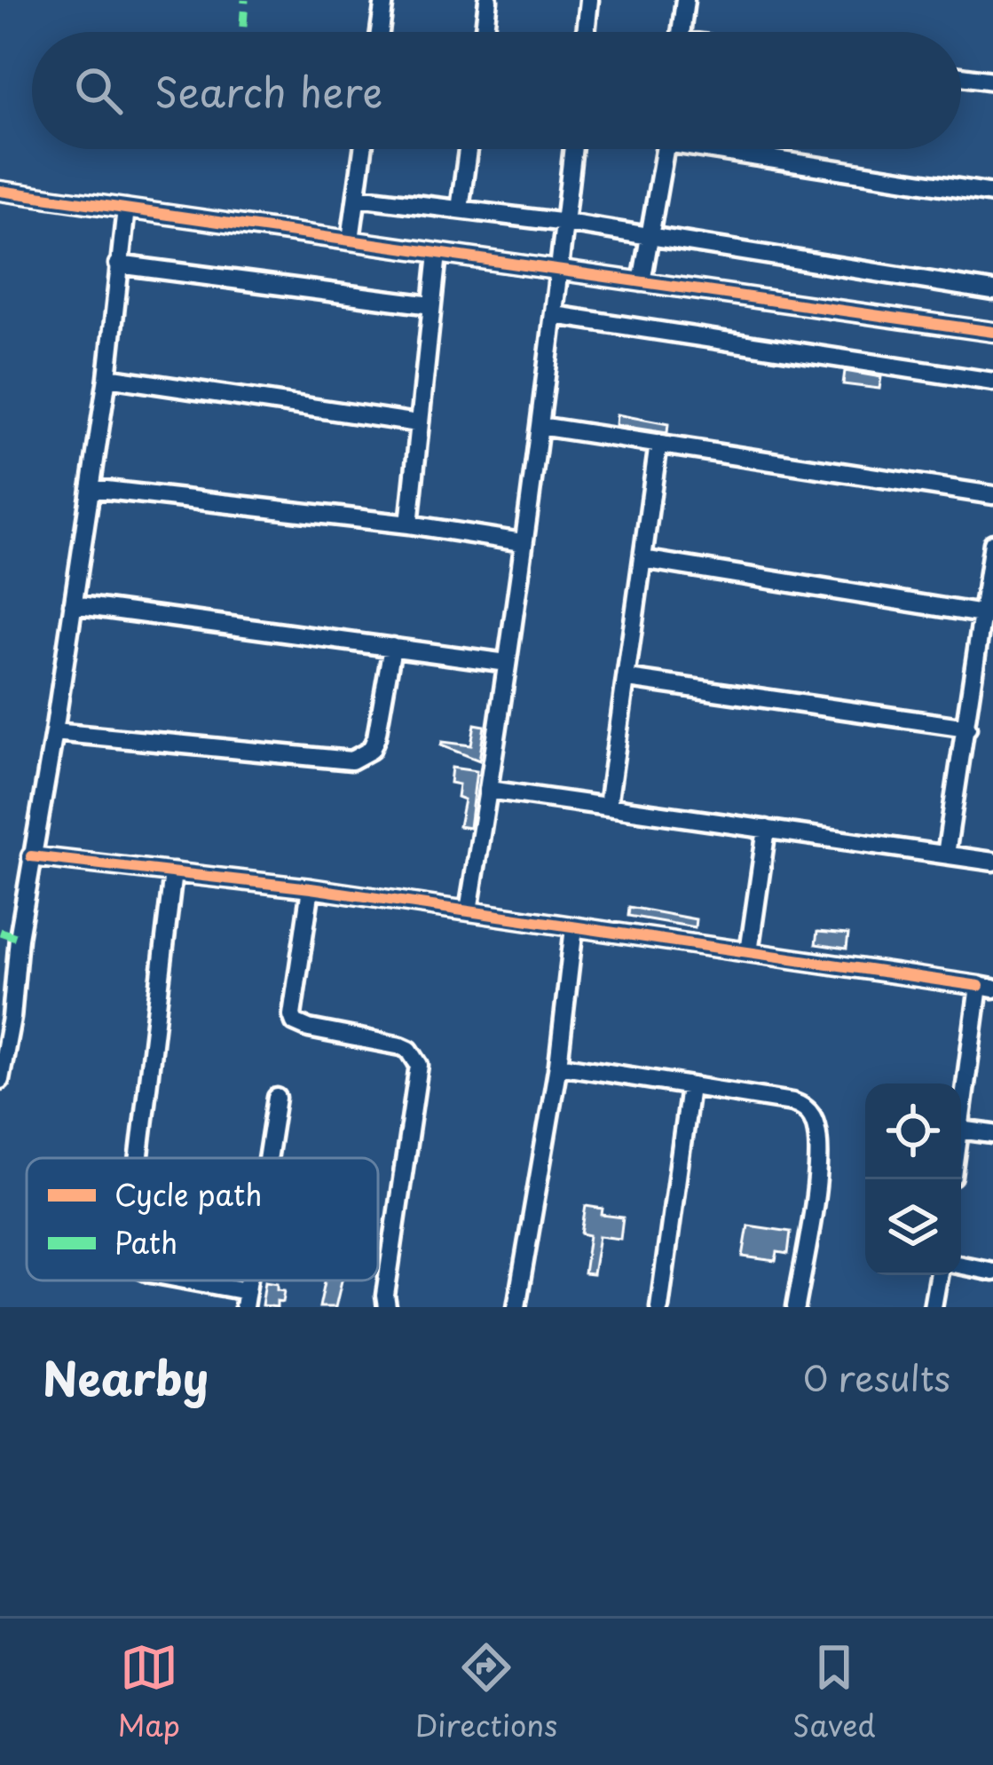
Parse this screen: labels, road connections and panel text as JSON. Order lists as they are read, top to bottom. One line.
{"legend":["Cycle path","Path"],"page":{"search":"Search here","heading":["Nearby","0 results"],"nav":["Map","Directions","Saved"]}}
